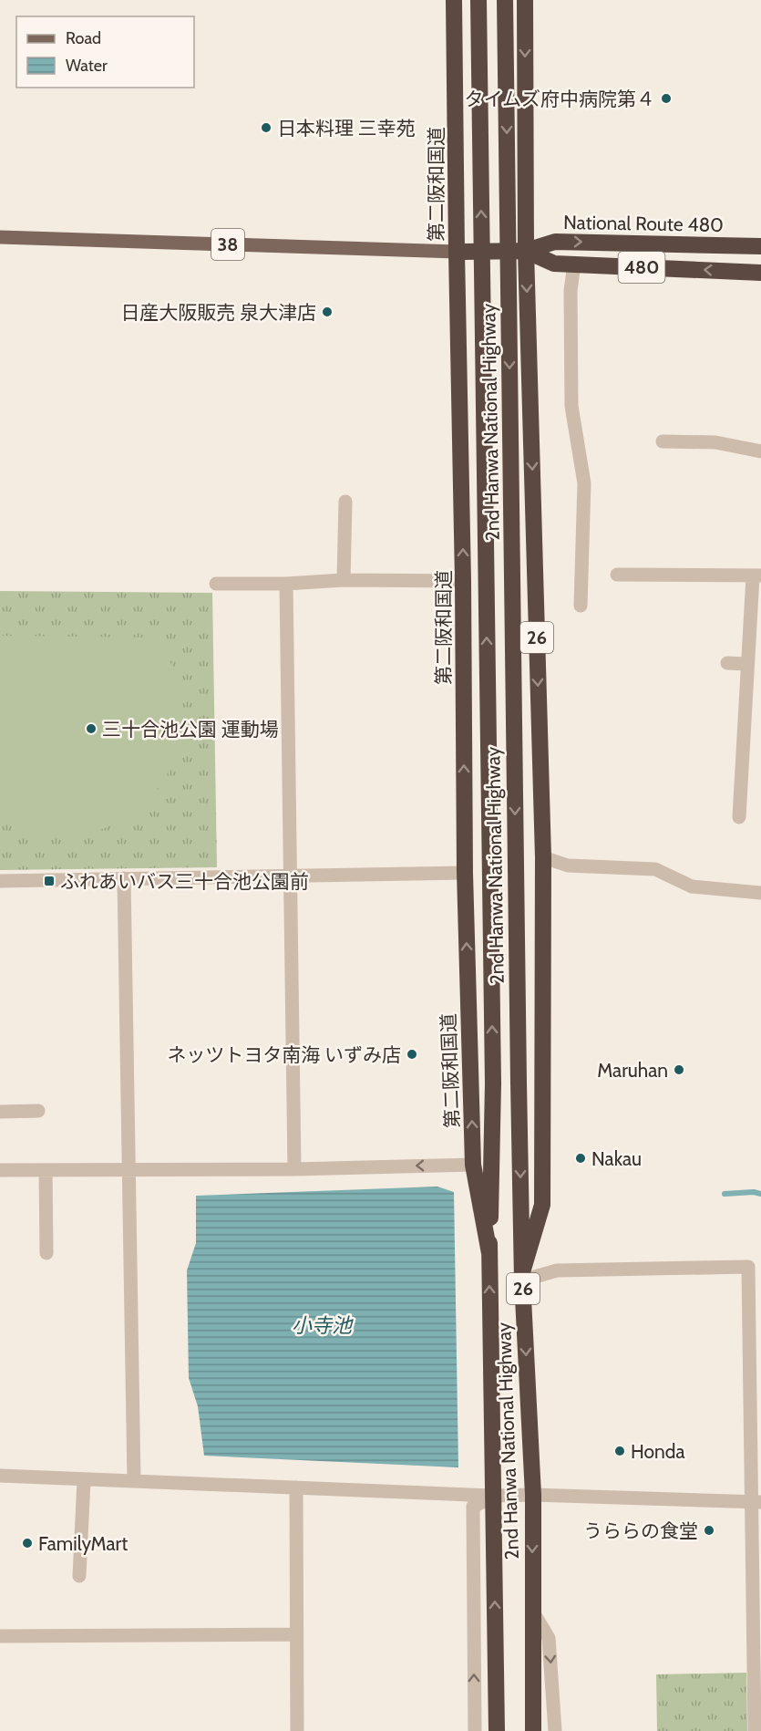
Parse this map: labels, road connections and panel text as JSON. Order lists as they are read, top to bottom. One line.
{"streets":{"highway":["第二阪和国道","National Route 480","480","2nd Hanwa National Highway","26"],"main road":["38"]},"crossings":[["第二阪和国道","National Route 480"],["第二阪和国道","38"],["第二阪和国道","2nd Hanwa National Highway"],["National Route 480","38"],["National Route 480","26"],["2nd Hanwa National Highway","26"]],"water":["小寺池"],"places":{"other":["タイムズ府中病院第４","日本料理 三幸苑","日産大阪販売 泉大津店","三十合池公園 運動場","ネッツトヨタ南海 いずみ店","Maruhan","Nakau","Honda","うららの食堂","FamilyMart"],"transit":["ふれあいバス三十合池公園前"]},"legend":["Road","Water"]}
